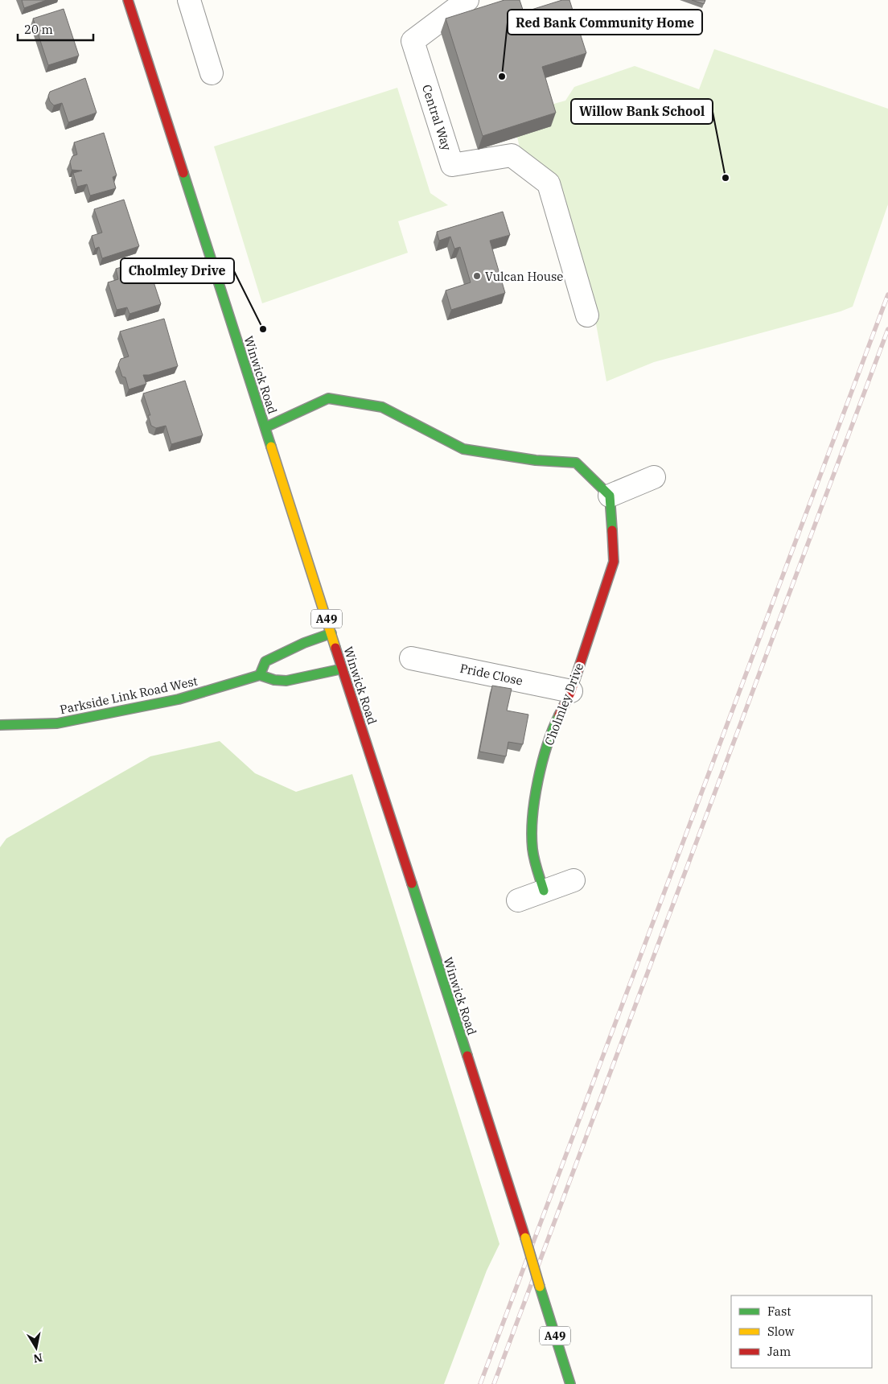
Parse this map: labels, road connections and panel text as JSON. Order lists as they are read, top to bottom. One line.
{"streets":{"main road":["Winwick Road","A49","Parkside Link Road West","Cholmley Drive"],"street":["Central Way","Pride Close"]},"crossings":[["Pride Close","Cholmley Drive"]],"places":["Red Bank Community Home","Willow Bank School","Vulcan House","Cholmley Drive"],"legend":["Fast","Slow","Jam"],"scale_bar":"20 m","north":"bottom"}
